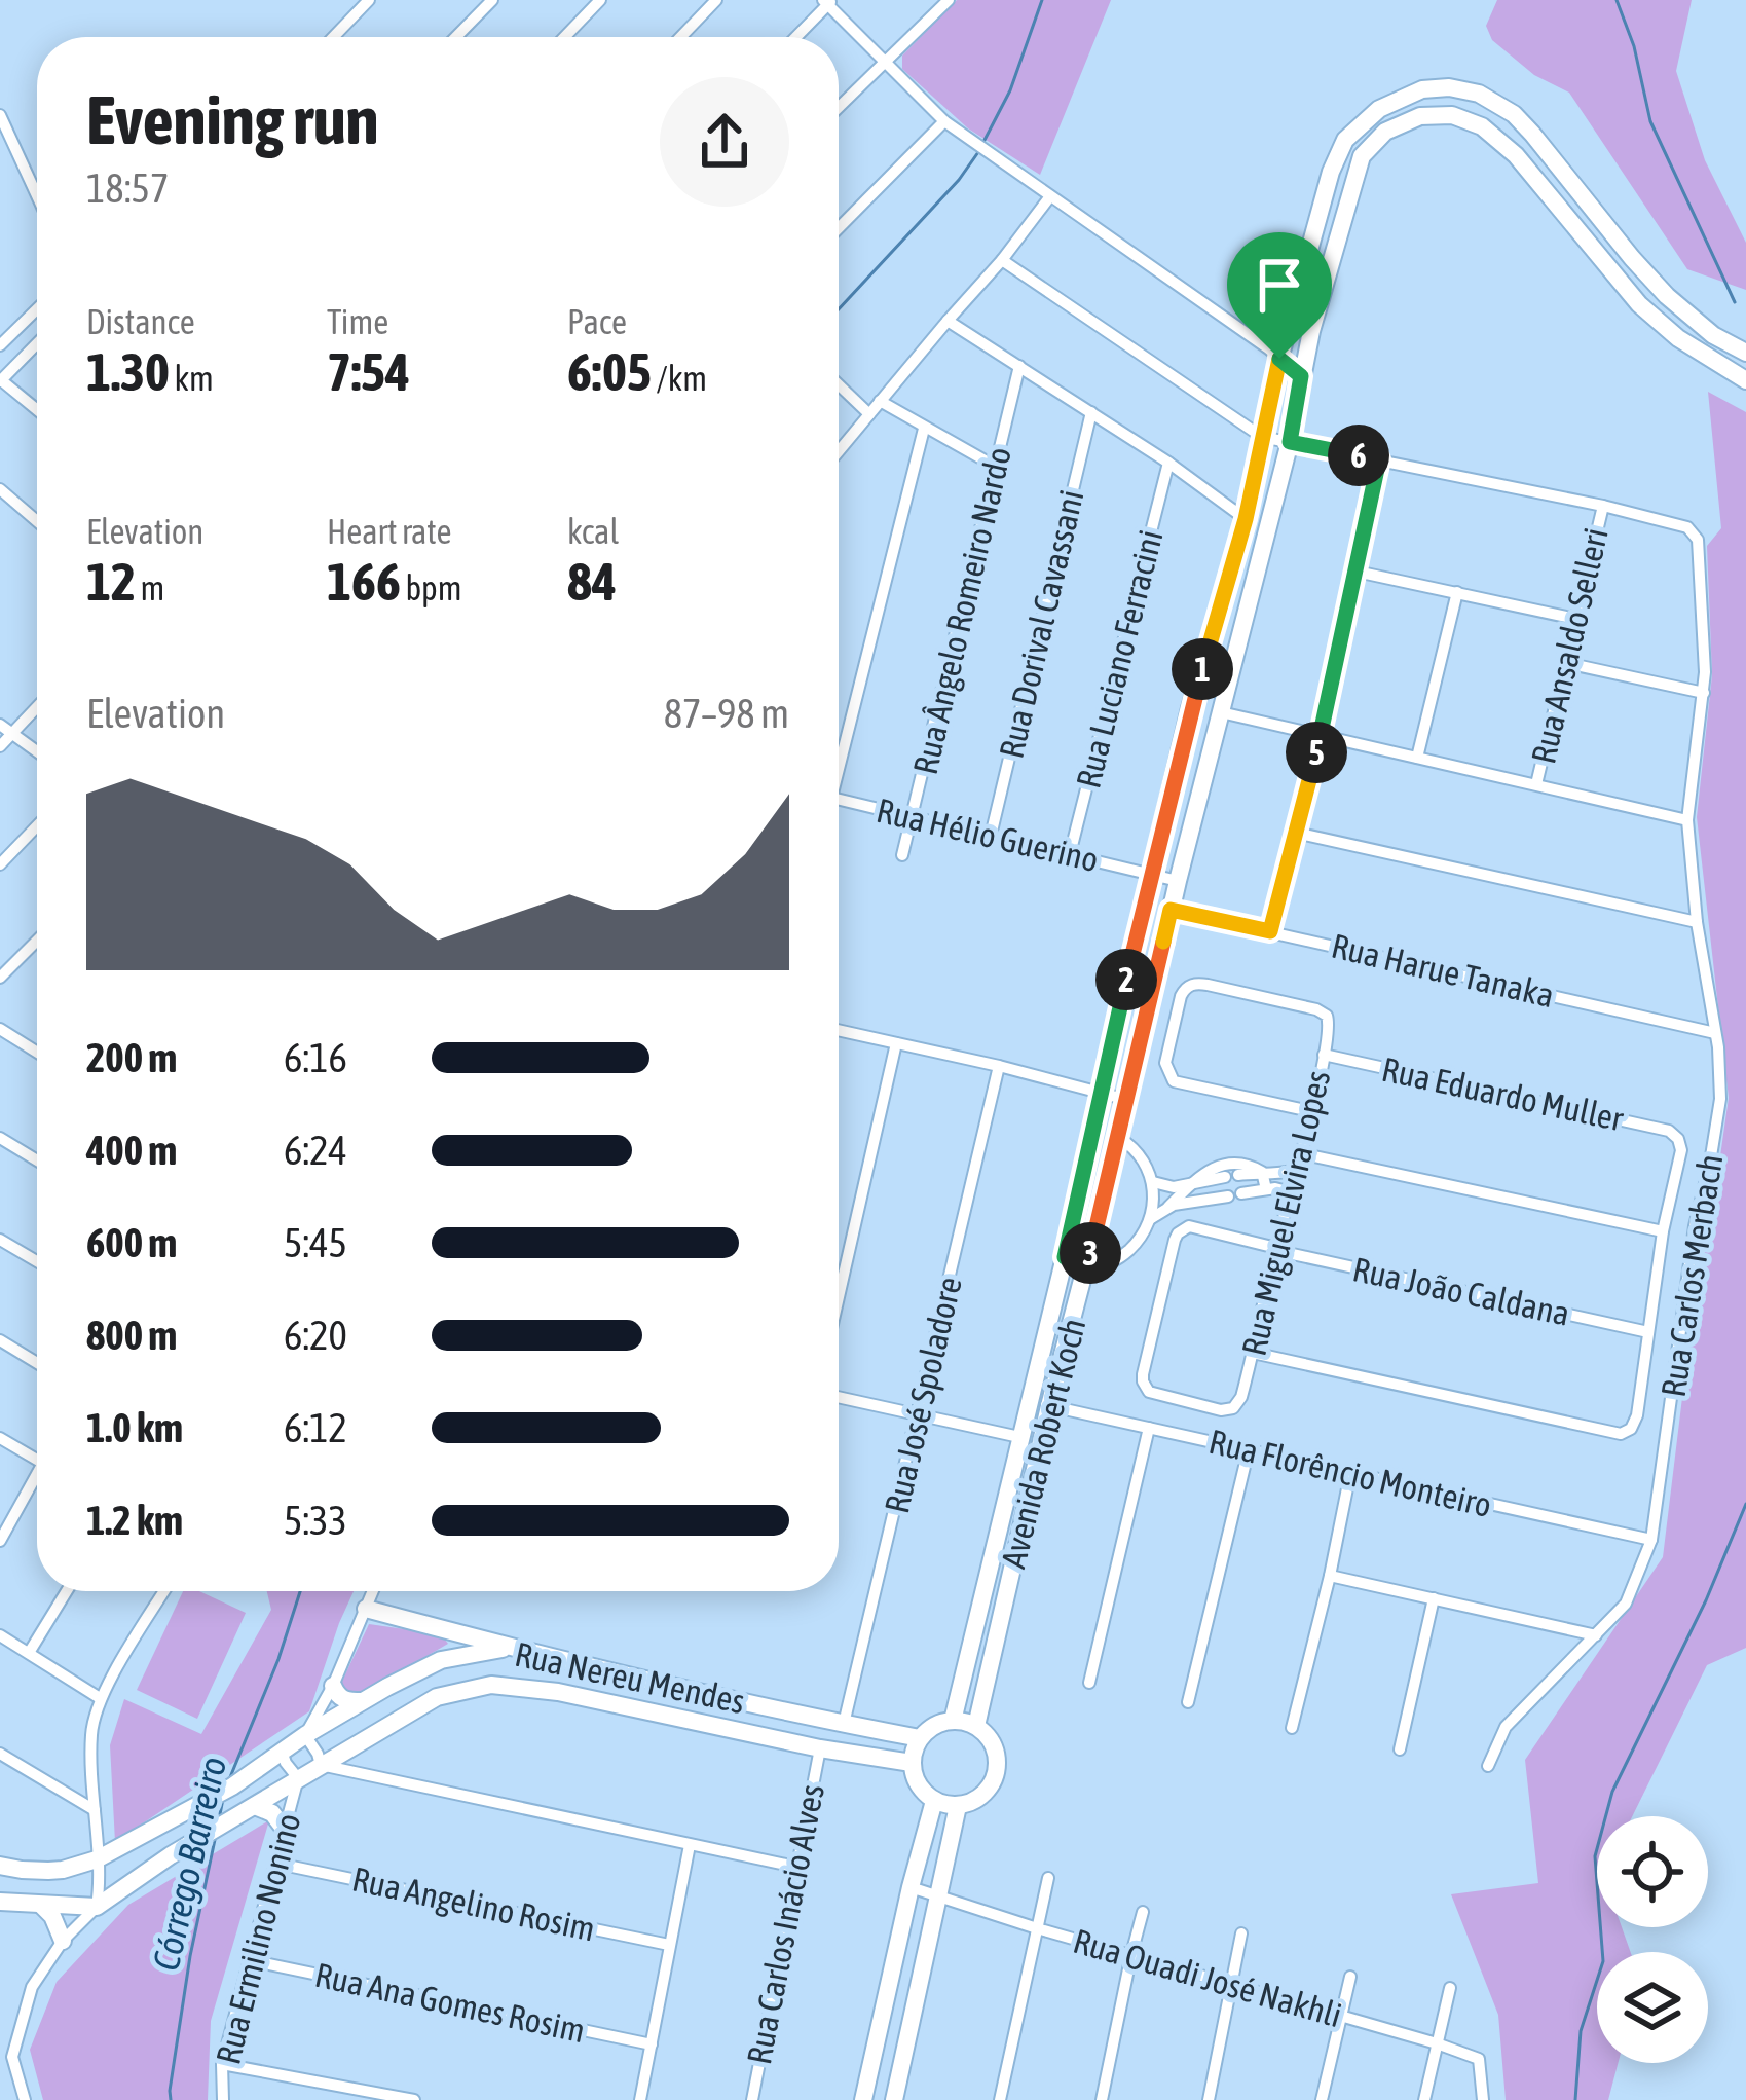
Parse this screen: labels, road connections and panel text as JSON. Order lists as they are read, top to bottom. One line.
{"streets":{"main road":["Avenida Robert Koch","Rua Nereu Mendes"],"street":["Rua Ângelo Romeiro Nardo","Rua Dorival Cavassani","Rua Ansaldo Selleri","Rua Luciano Ferracini","Rua Hélio Guerino","Rua Harue Tanaka","Rua Eduardo Muller","Rua Miguel Elvira Lopes","Rua Carlos Merbach","Rua João Caldana","Rua José Spoladore","Rua Florêncio Monteiro","Rua Angelino Rosim","Rua Carlos Inácio Alves","Rua Ermilino Nonino","Rua Ouadi José Nakhli","Rua Ana Gomes Rosim"]},"crossings":[["Rua Ângelo Romeiro Nardo","Rua Hélio Guerino"],["Rua Dorival Cavassani","Rua Hélio Guerino"],["Rua Ansaldo Selleri","Rua Carlos Merbach"],["Rua Luciano Ferracini","Rua Hélio Guerino"],["Rua Hélio Guerino","Avenida Robert Koch"],["Rua Harue Tanaka","Rua Carlos Merbach"],["Rua Harue Tanaka","Avenida Robert Koch"],["Rua Eduardo Muller","Rua Miguel Elvira Lopes"],["Rua Miguel Elvira Lopes","Rua João Caldana"],["Rua Carlos Merbach","Rua Florêncio Monteiro"],["Rua José Spoladore","Rua Nereu Mendes"],["Avenida Robert Koch","Rua Florêncio Monteiro"],["Avenida Robert Koch","Rua Nereu Mendes"],["Rua Nereu Mendes","Rua Carlos Inácio Alves"],["Rua Nereu Mendes","Rua Ermilino Nonino"],["Rua Angelino Rosim","Rua Ermilino Nonino"],["Rua Ermilino Nonino","Rua Ana Gomes Rosim"]],"water":["Córrego Barreiro"],"page":{"heading":["Evening run","18:57"],"stats":[["Distance","1.30 km"],["Time","7:54"],["Pace","6:05 /km"],["Elevation","12 m"],["Heart rate","166 bpm"],["kcal","84"]],"pins":["6","1","5","2","3"],"chart":["Elevation","87–98 m"],"list":[{"name":"200 m","note":"6:16"},{"name":"400 m","note":"6:24"},{"name":"600 m","note":"5:45"},{"name":"800 m","note":"6:20"},{"name":"1.0 km","note":"6:12"},{"name":"1.2 km","note":"5:33"}]}}
